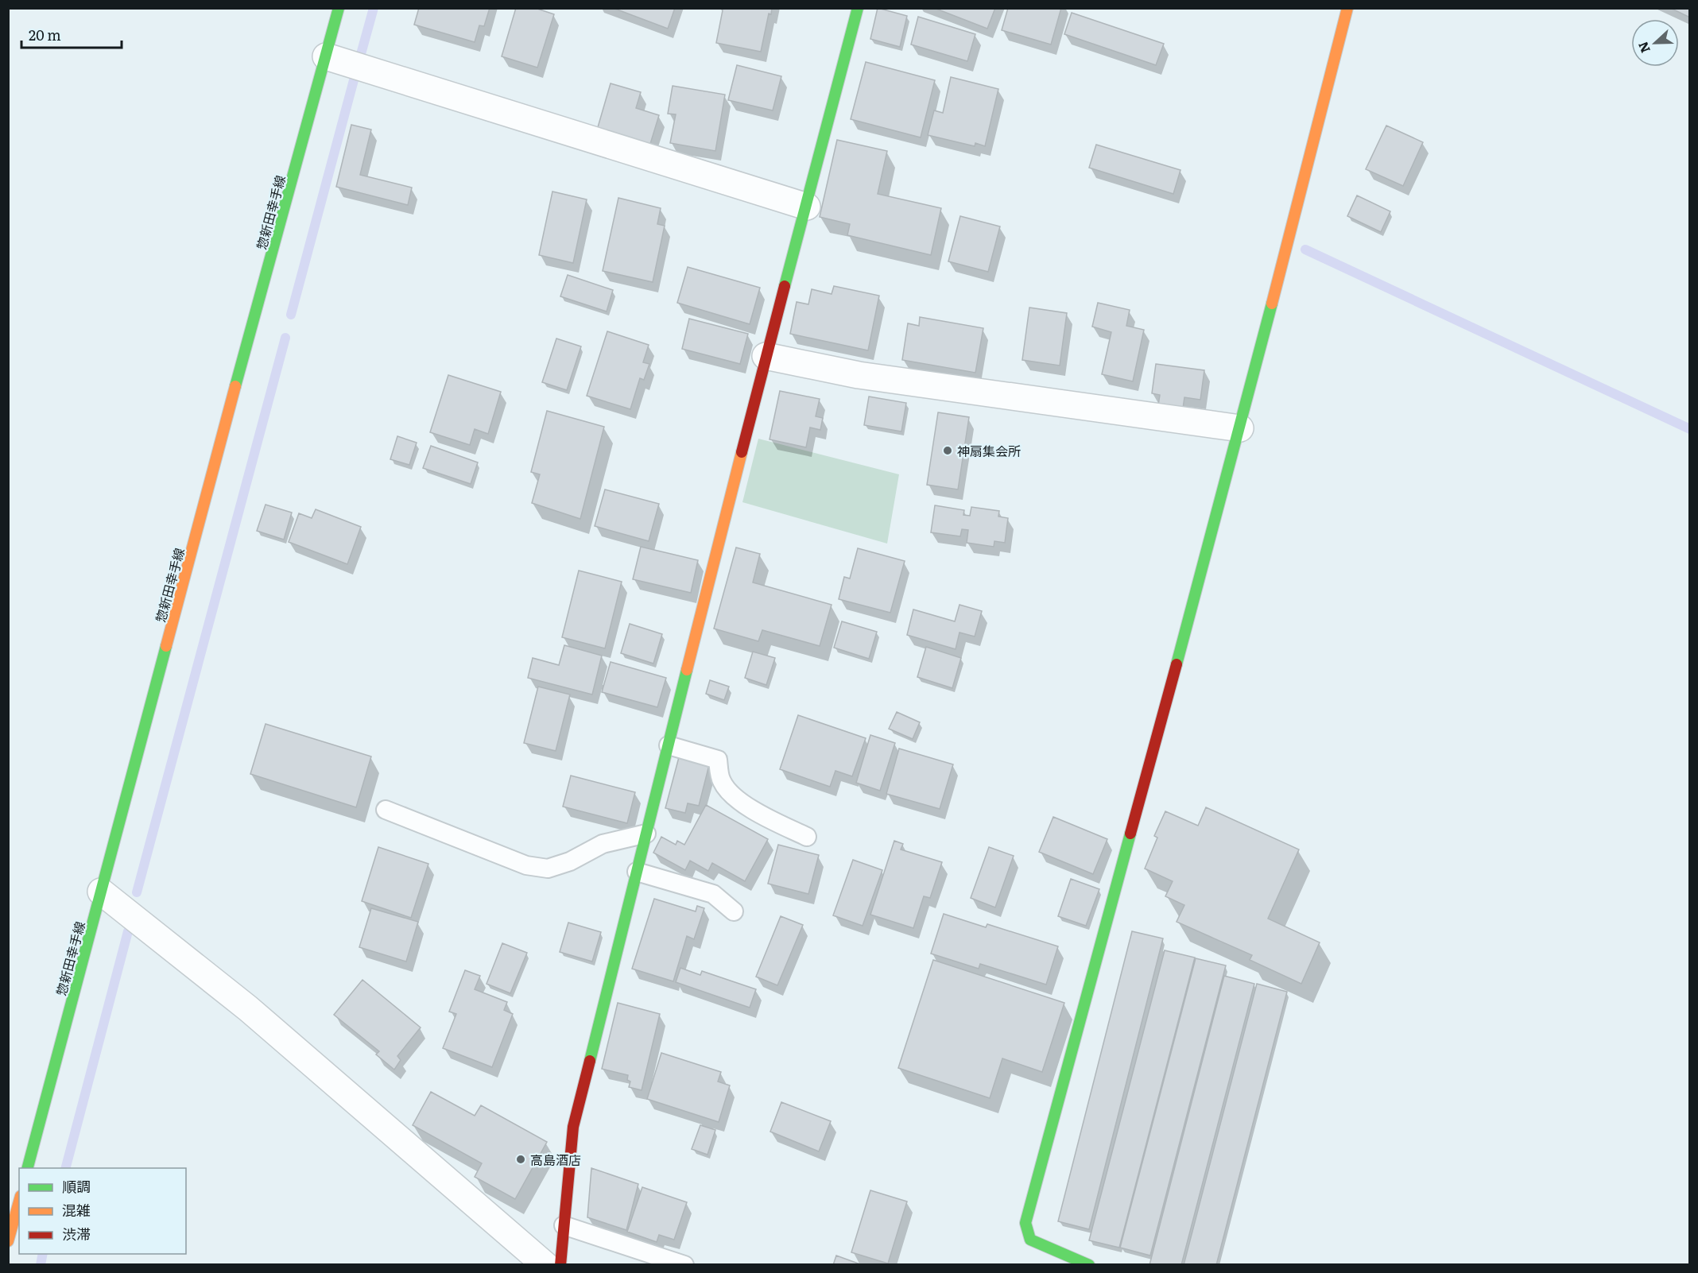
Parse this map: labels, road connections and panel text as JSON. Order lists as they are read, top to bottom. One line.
{"streets":{"street":["惣新田幸手線"]},"places":["神扇集会所","高島酒店"],"legend":["順調","混雑","渋滞"],"scale_bar":"20 m","north":"left"}
